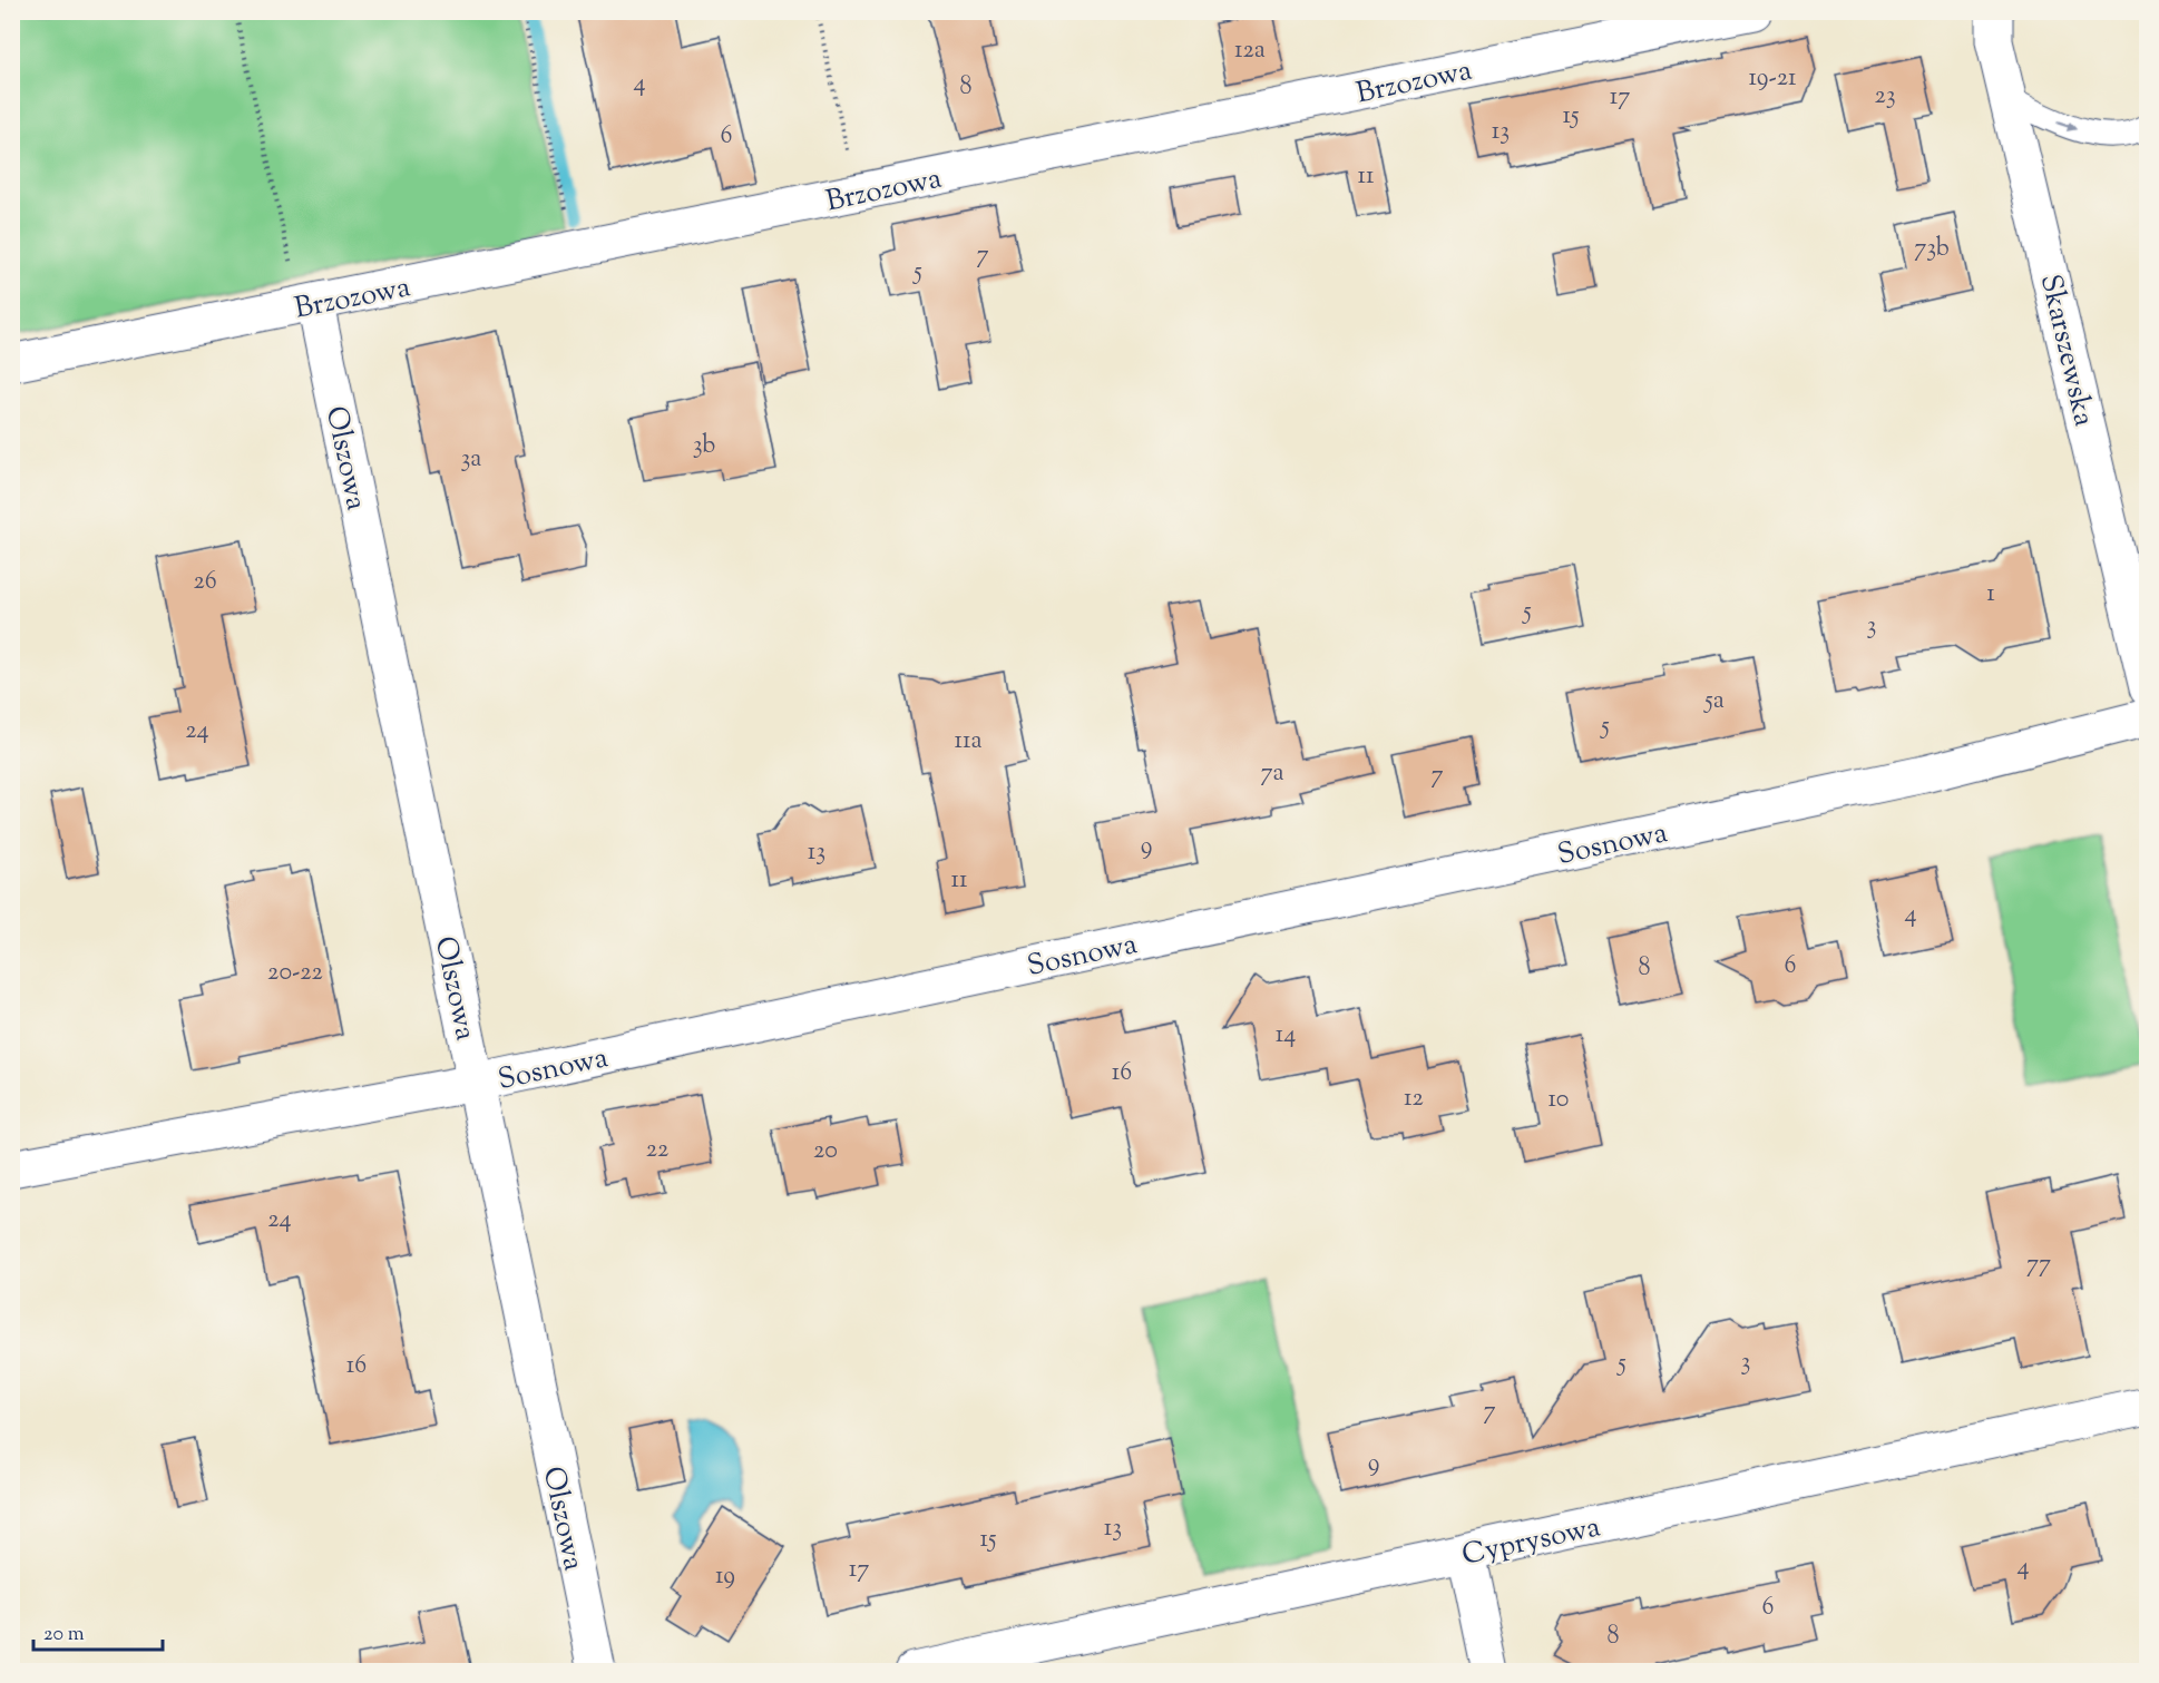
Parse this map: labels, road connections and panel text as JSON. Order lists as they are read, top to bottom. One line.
{"streets":{"street":["Brzozowa","Skarszewska","Olszowa","Sosnowa","Cyprysowa"]},"crossings":[["Brzozowa","Olszowa"],["Olszowa","Sosnowa"]],"house_numbers":["12a","19-21","4","8","23","17","15","13","6","11","73b","7","5","3b","3a","26","1","5","3","5a","5","24","11a","7a","7","9","13","11","4","6","8","20-22","14","16","12","10","22","20","24","77","3","5","16","7","9","13","15","4","17","19","6","8"],"scale_bar":"20 m"}
